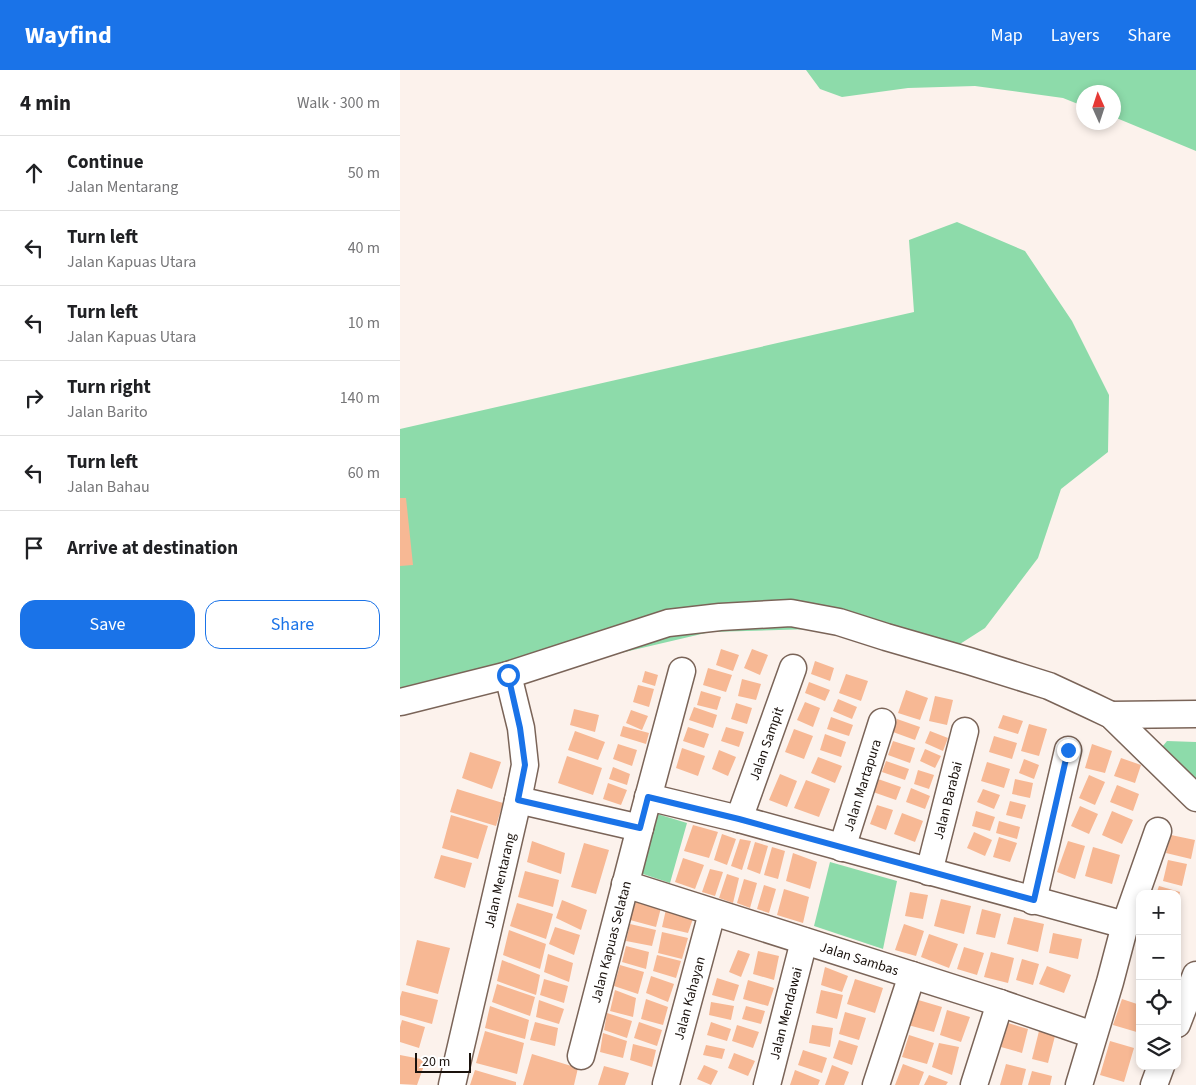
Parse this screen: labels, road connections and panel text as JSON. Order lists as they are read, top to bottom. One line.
{"streets":{"street":["Jalan Sampit","Jalan Martapura","Jalan Barabai","Jalan Mentarang","Jalan Kapuas Selatan","Jalan Sambas","Jalan Kahayan","Jalan Mendawai"]},"crossings":[["Jalan Kapuas Selatan","Jalan Sambas"],["Jalan Sambas","Jalan Kahayan"],["Jalan Sambas","Jalan Mendawai"]],"scale_bar":"20 m","north":"top","page":{"header":"Wayfind","nav":["Map","Layers","Share"],"heading":["4 min","Walk · 300 m"],"list":[["Continue","Jalan Mentarang","50 m"],["Turn left","Jalan Kapuas Utara","40 m"],["Turn left","Jalan Kapuas Utara","10 m"],["Turn right","Jalan Barito","140 m"],["Turn left","Jalan Bahau","60 m"],"Arrive at destination"],"buttons":["Save","Share"],"map_buttons":["+","−"],"scale":"20 m"}}
